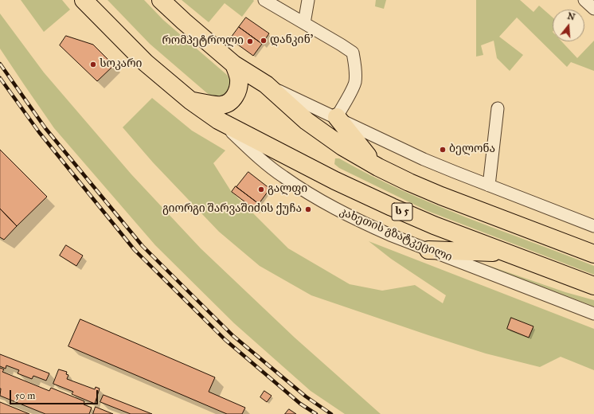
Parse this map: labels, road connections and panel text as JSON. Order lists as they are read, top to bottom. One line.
{"streets":{"highway":["ს 5","კახეთის გზატკეცილი"]},"places":["დანკინ'","რომპეტროლი","სოკარი","ბელონა","გალფი","გიორგი შარვაშიძის ქუჩა"],"scale_bar":"50 m","north":"top"}
